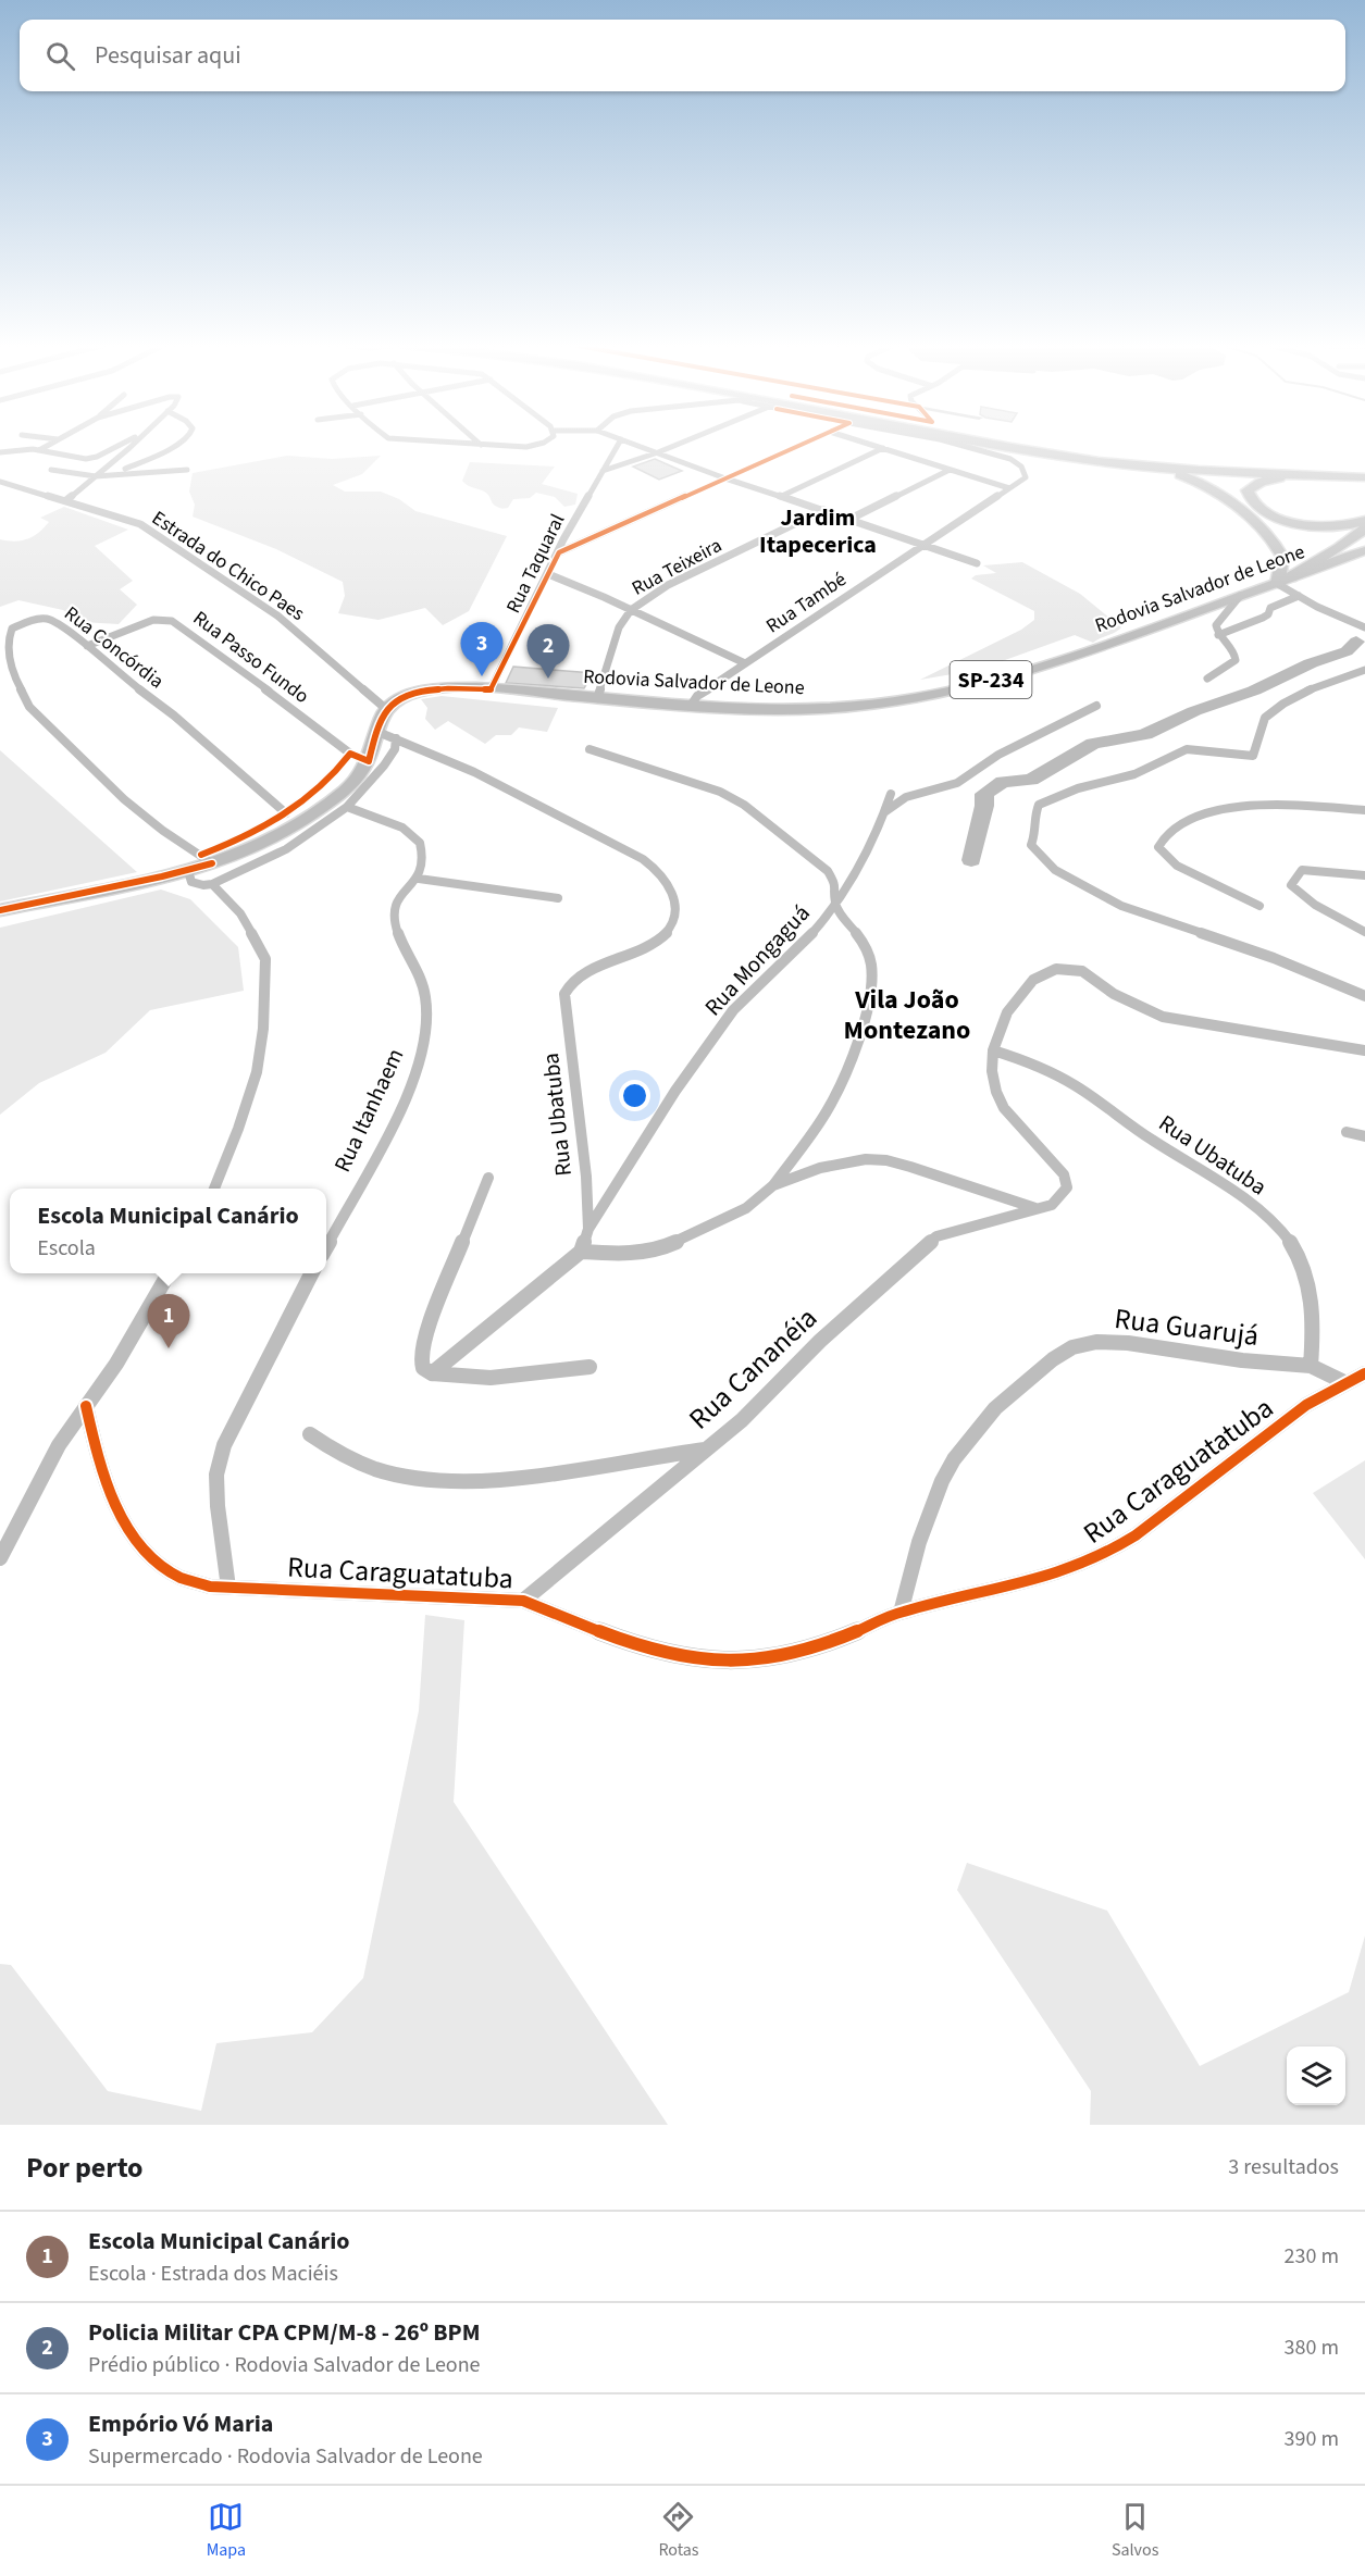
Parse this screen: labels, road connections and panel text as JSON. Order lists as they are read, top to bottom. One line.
{"streets":{"main road":["Rodovia Salvador de Leone","SP-234"],"street":["Rua Taquaral","Estrada do Chico Paes","Rua Teixeira","Rua També","Rua Concórdia","Rua Passo Fundo","Rua Mongaguá","Rua Itanhaem","Rua Ubatuba","Rua Guarujá","Rua Cananéia","Rua Caraguatatuba"]},"crossings":[["Rua Taquaral","Rodovia Salvador de Leone"],["Estrada do Chico Paes","Rodovia Salvador de Leone"],["Rua Teixeira","Rodovia Salvador de Leone"],["Rodovia Salvador de Leone","Rua També"],["Rua Concórdia","Rua Passo Fundo"],["Rua Mongaguá","Rua Ubatuba"],["Rua Ubatuba","Rua Guarujá"],["Rua Ubatuba","Rua Cananéia"],["Rua Guarujá","Rua Caraguatatuba"],["Rua Cananéia","Rua Caraguatatuba"]],"districts":["Jardim Itapecerica","Vila João Montezano"],"page":{"search":"Pesquisar aqui","pins":["3","2","1"],"popup":["Escola Municipal Canário","Escola"],"heading":["Por perto","3 resultados"],"list":[{"mark":"1","name":"Escola Municipal Canário","note":"Escola · Estrada dos Maciéis","value":"230 m"},{"mark":"2","name":"Policia Militar CPA CPM/M-8 - 26º BPM","note":"Prédio público · Rodovia Salvador de Leone","value":"380 m"},{"mark":"3","name":"Empório Vó Maria","note":"Supermercado · Rodovia Salvador de Leone","value":"390 m"}],"nav":["Mapa","Rotas","Salvos"]}}
